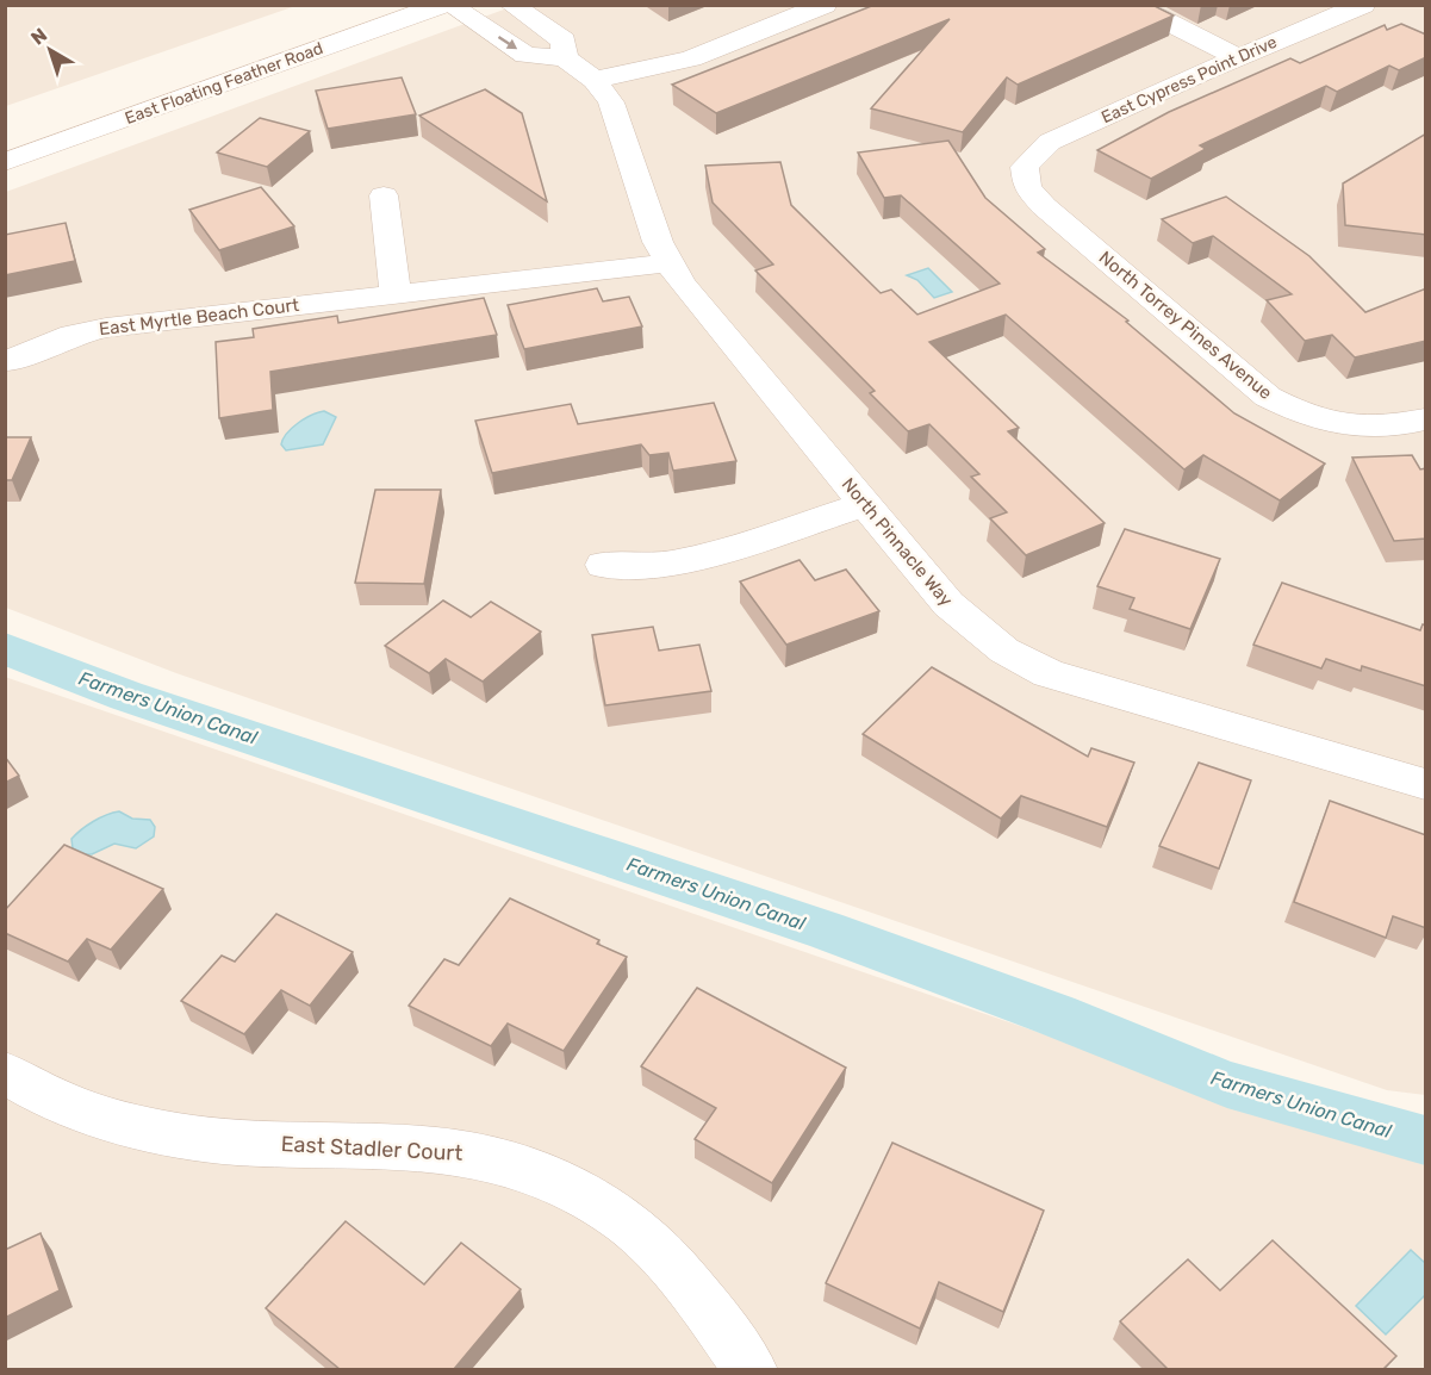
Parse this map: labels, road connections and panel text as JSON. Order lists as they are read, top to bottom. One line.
{"streets":{"street":["East Cypress Point Drive","East Floating Feather Road","East Myrtle Beach Court","North Torrey Pines Avenue","North Pinnacle Way","East Stadler Court"]},"crossings":[["East Cypress Point Drive","North Torrey Pines Avenue"],["East Myrtle Beach Court","North Pinnacle Way"]],"water":["Farmers Union Canal"],"north":"top left"}
